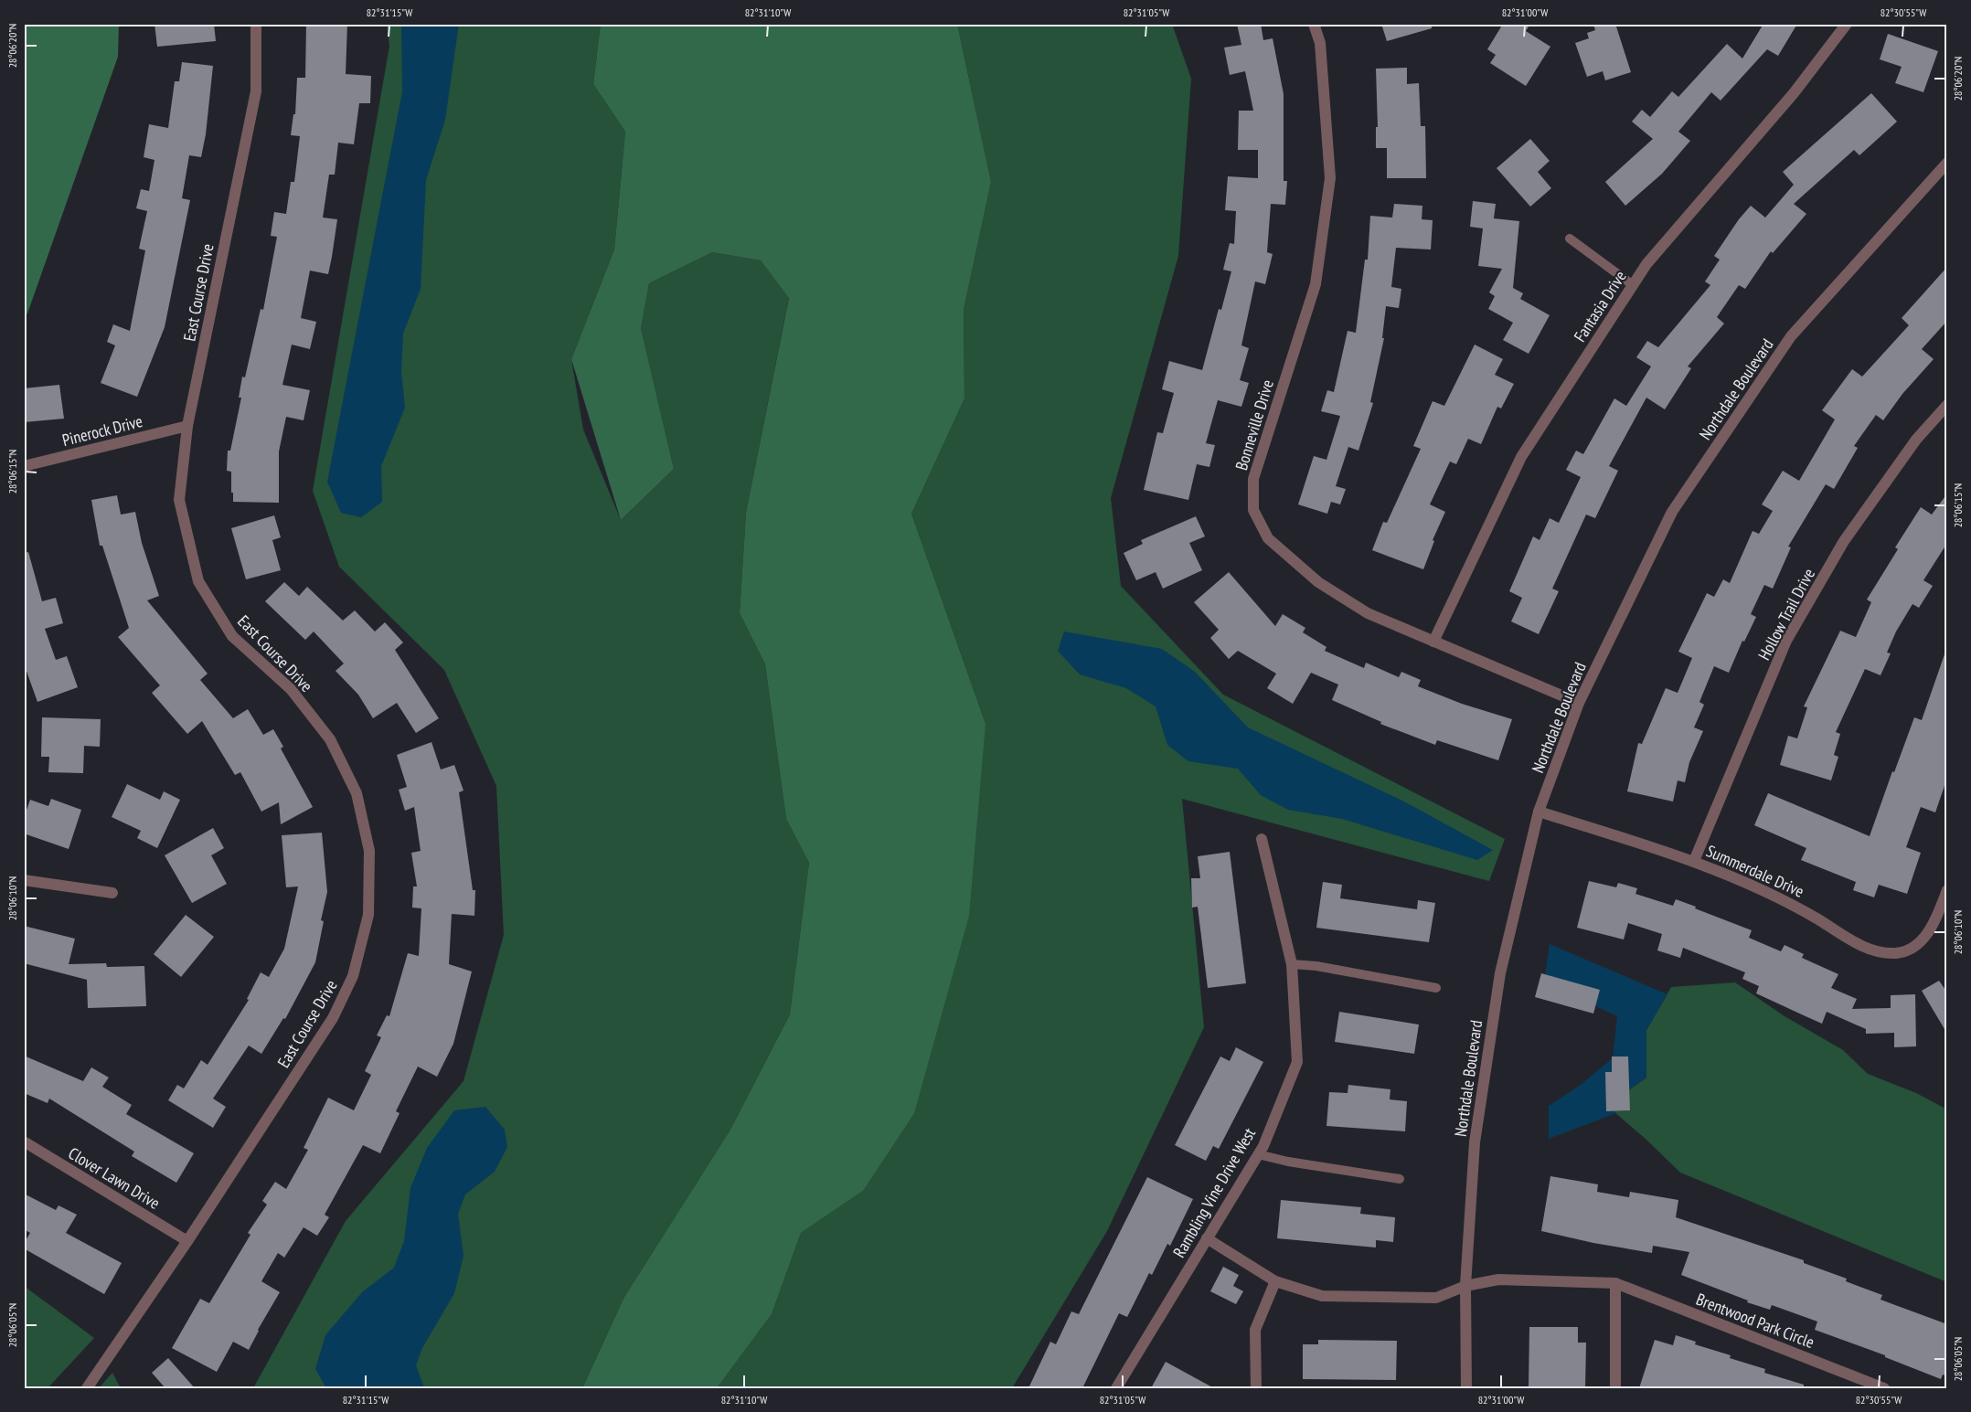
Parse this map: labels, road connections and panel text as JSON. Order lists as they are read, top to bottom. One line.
{"streets":{"street":["East Course Drive","Fantasia Drive","Northdale Boulevard","Bonneville Drive","Pinerock Drive","Hollow Trail Drive","Summerdale Drive","Clover Lawn Drive","Rambling Vine Drive West","Brentwood Park Circle"]},"crossings":[["East Course Drive","Pinerock Drive"],["East Course Drive","Clover Lawn Drive"],["Fantasia Drive","Bonneville Drive"],["Northdale Boulevard","Bonneville Drive"],["Northdale Boulevard","Summerdale Drive"],["Northdale Boulevard","Brentwood Park Circle"],["Hollow Trail Drive","Summerdale Drive"],["Rambling Vine Drive West","Brentwood Park Circle"]],"coordinates":["82°31'15\"W","82°31'10\"W","82°31'05\"W","82°31'00\"W","82°30'55\"W","28°06'20\"N","28°06'15\"N","28°06'10\"N","28°06'05\"N"]}
